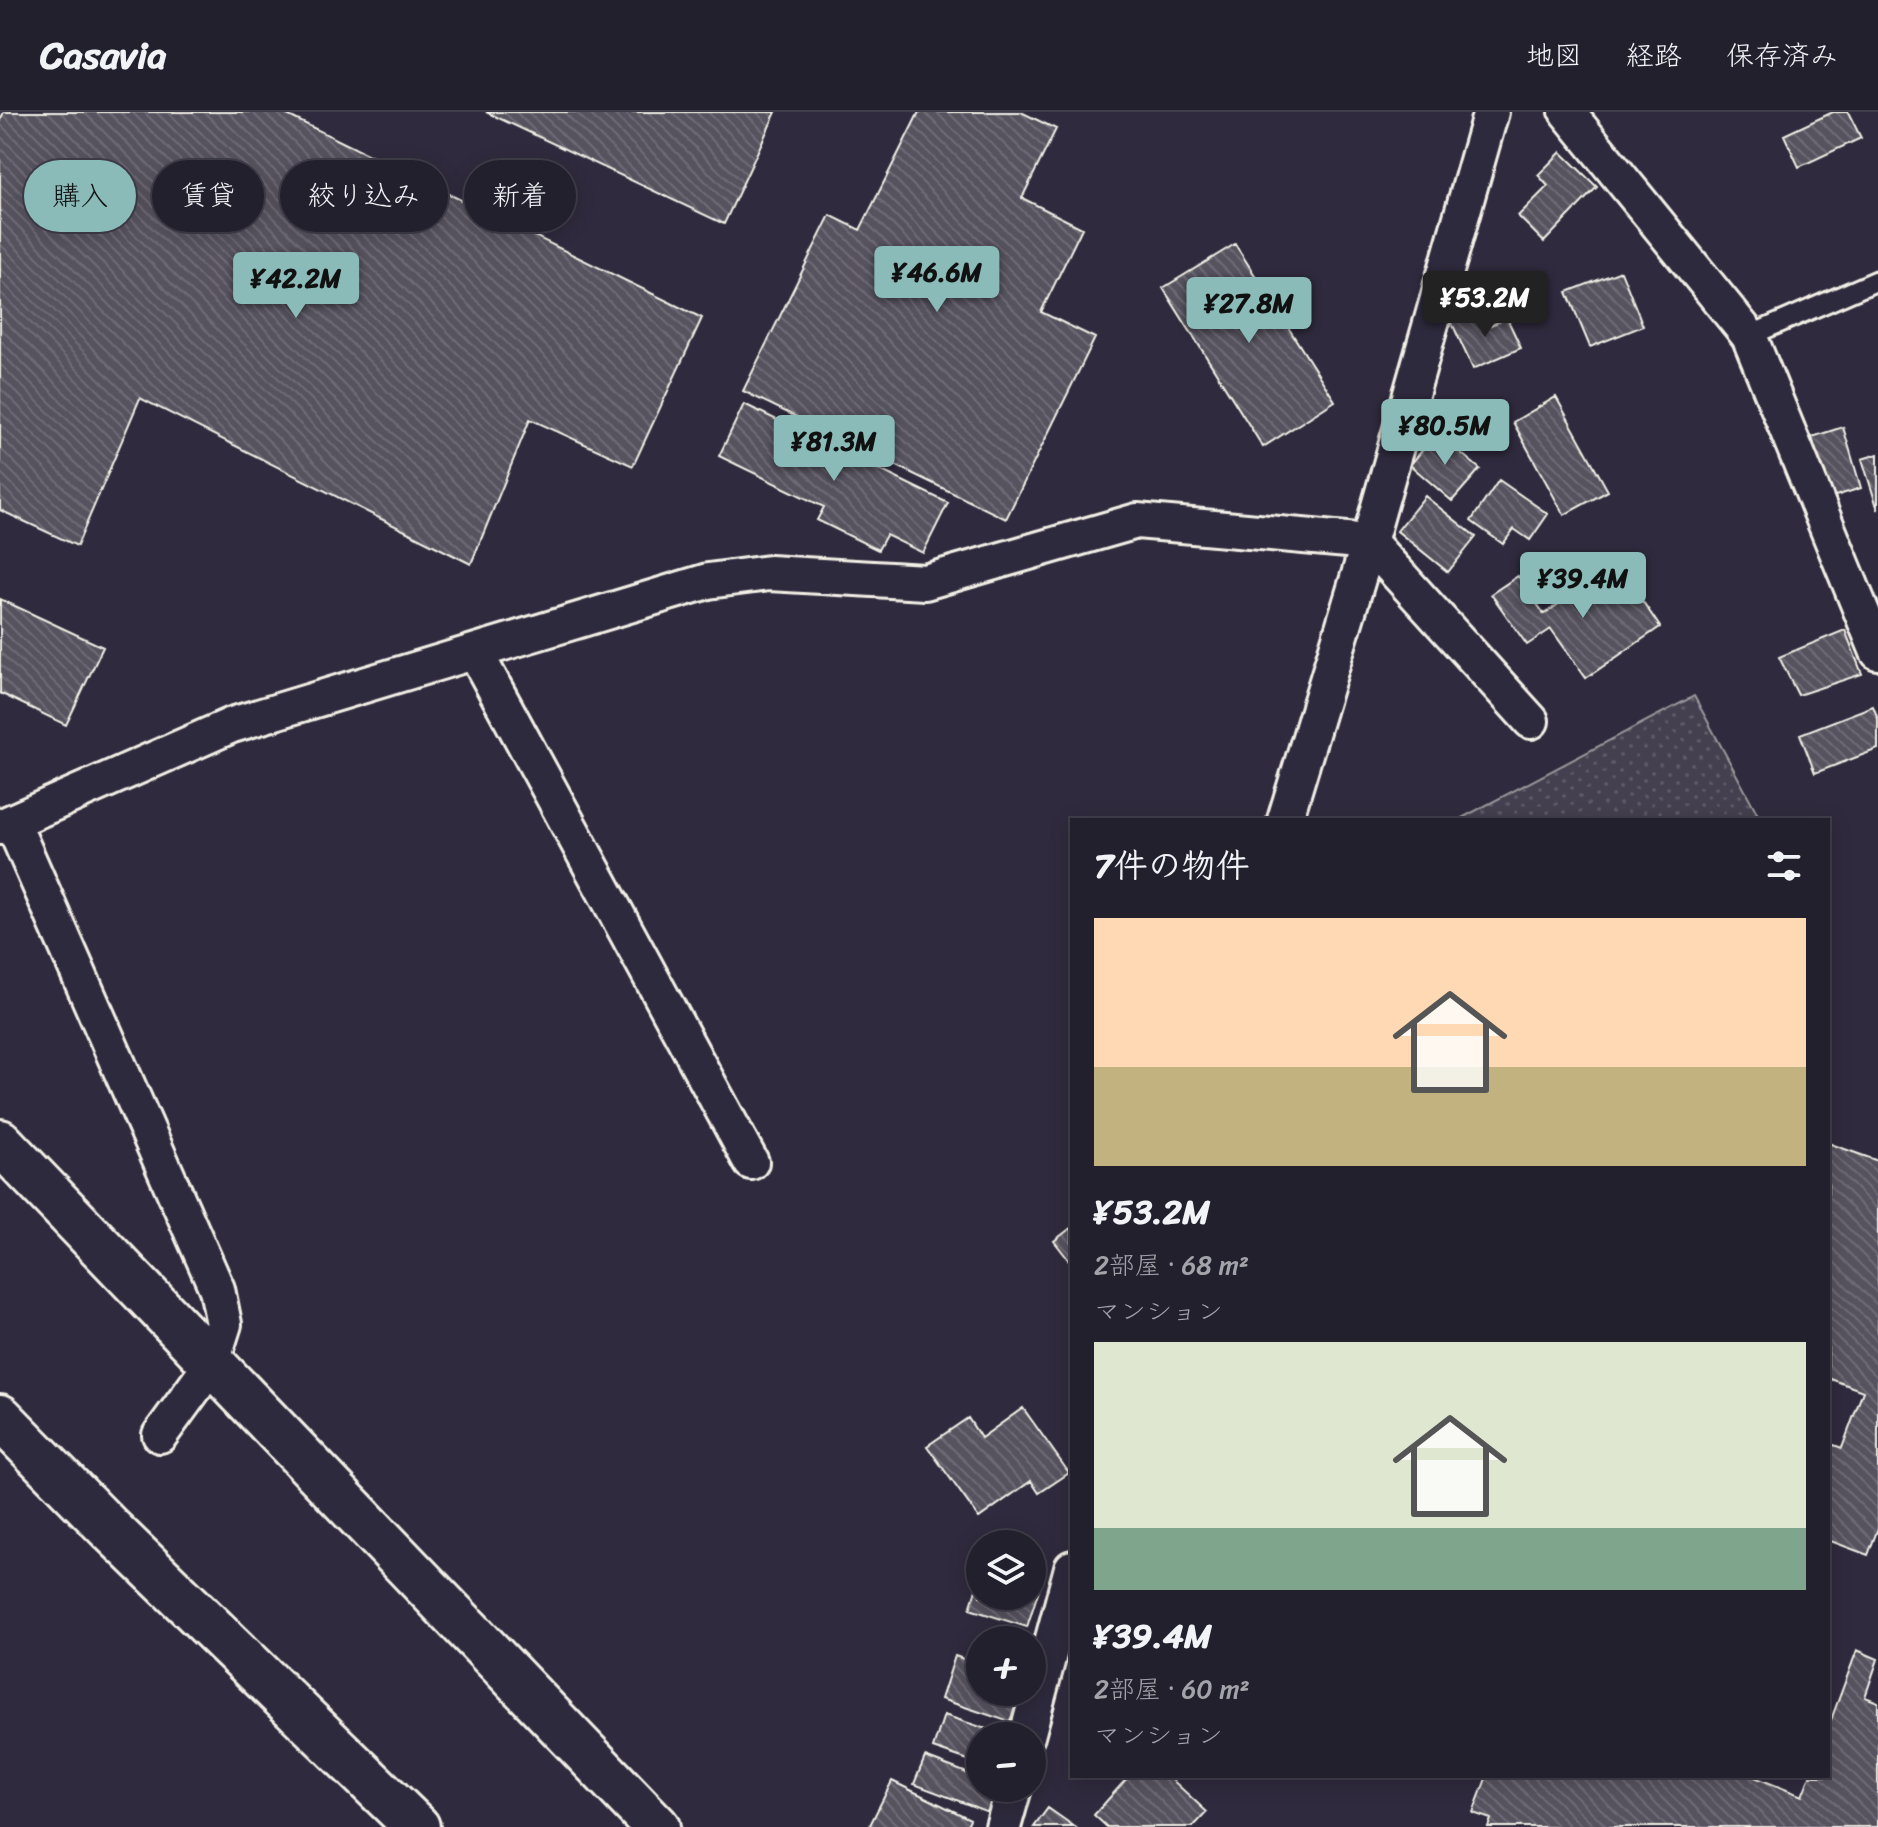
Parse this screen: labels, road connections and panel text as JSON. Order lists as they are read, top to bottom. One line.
{"page":{"header":"Casavia","nav":["地図","経路","保存済み"],"chip":["購入","賃貸","絞り込み","新着"],"price":["¥46.6M","¥42.2M","¥53.2M","¥27.8M","¥80.5M","¥81.3M","¥39.4M"],"heading":"7件の物件","list":[{"name":"¥53.2M","note":"2部屋 · 68 m² · マンション"},{"name":"¥39.4M","note":"2部屋 · 60 m² · マンション"}],"map_buttons":["+","−"]}}
